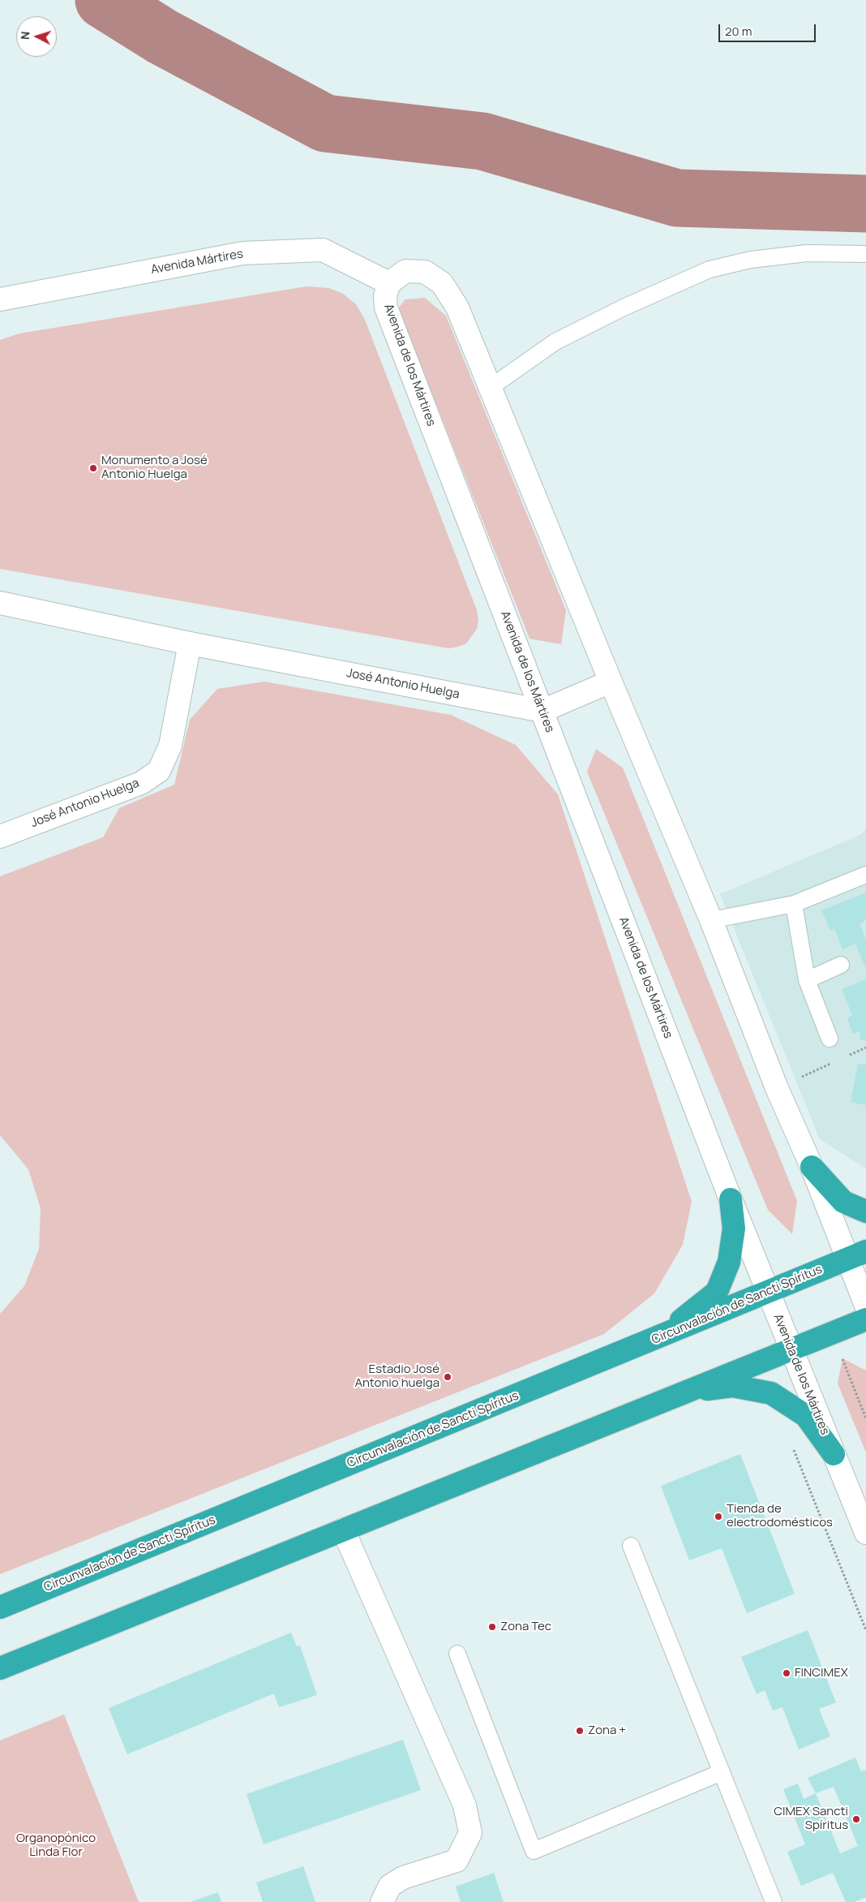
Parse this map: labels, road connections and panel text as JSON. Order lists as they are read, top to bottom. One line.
{"streets":{"highway":["Circunvalación de Sancti Spíritus"],"street":["Avenida Mártires","Avenida de los Mártires","José Antonio Huelga"]},"crossings":[["Avenida Mártires","Avenida de los Mártires"],["Avenida de los Mártires","José Antonio Huelga"],["Avenida de los Mártires","Circunvalación de Sancti Spíritus"]],"parks":["Organopónico Linda Flor"],"places":["Monumento a José Antonio Huelga","Estadio José Antonio huelga","Tienda de electrodomésticos","Zona Tec","FINCIMEX","Zona +","CIMEX Sancti Spíritus"],"scale_bar":"20 m","north":"left"}
